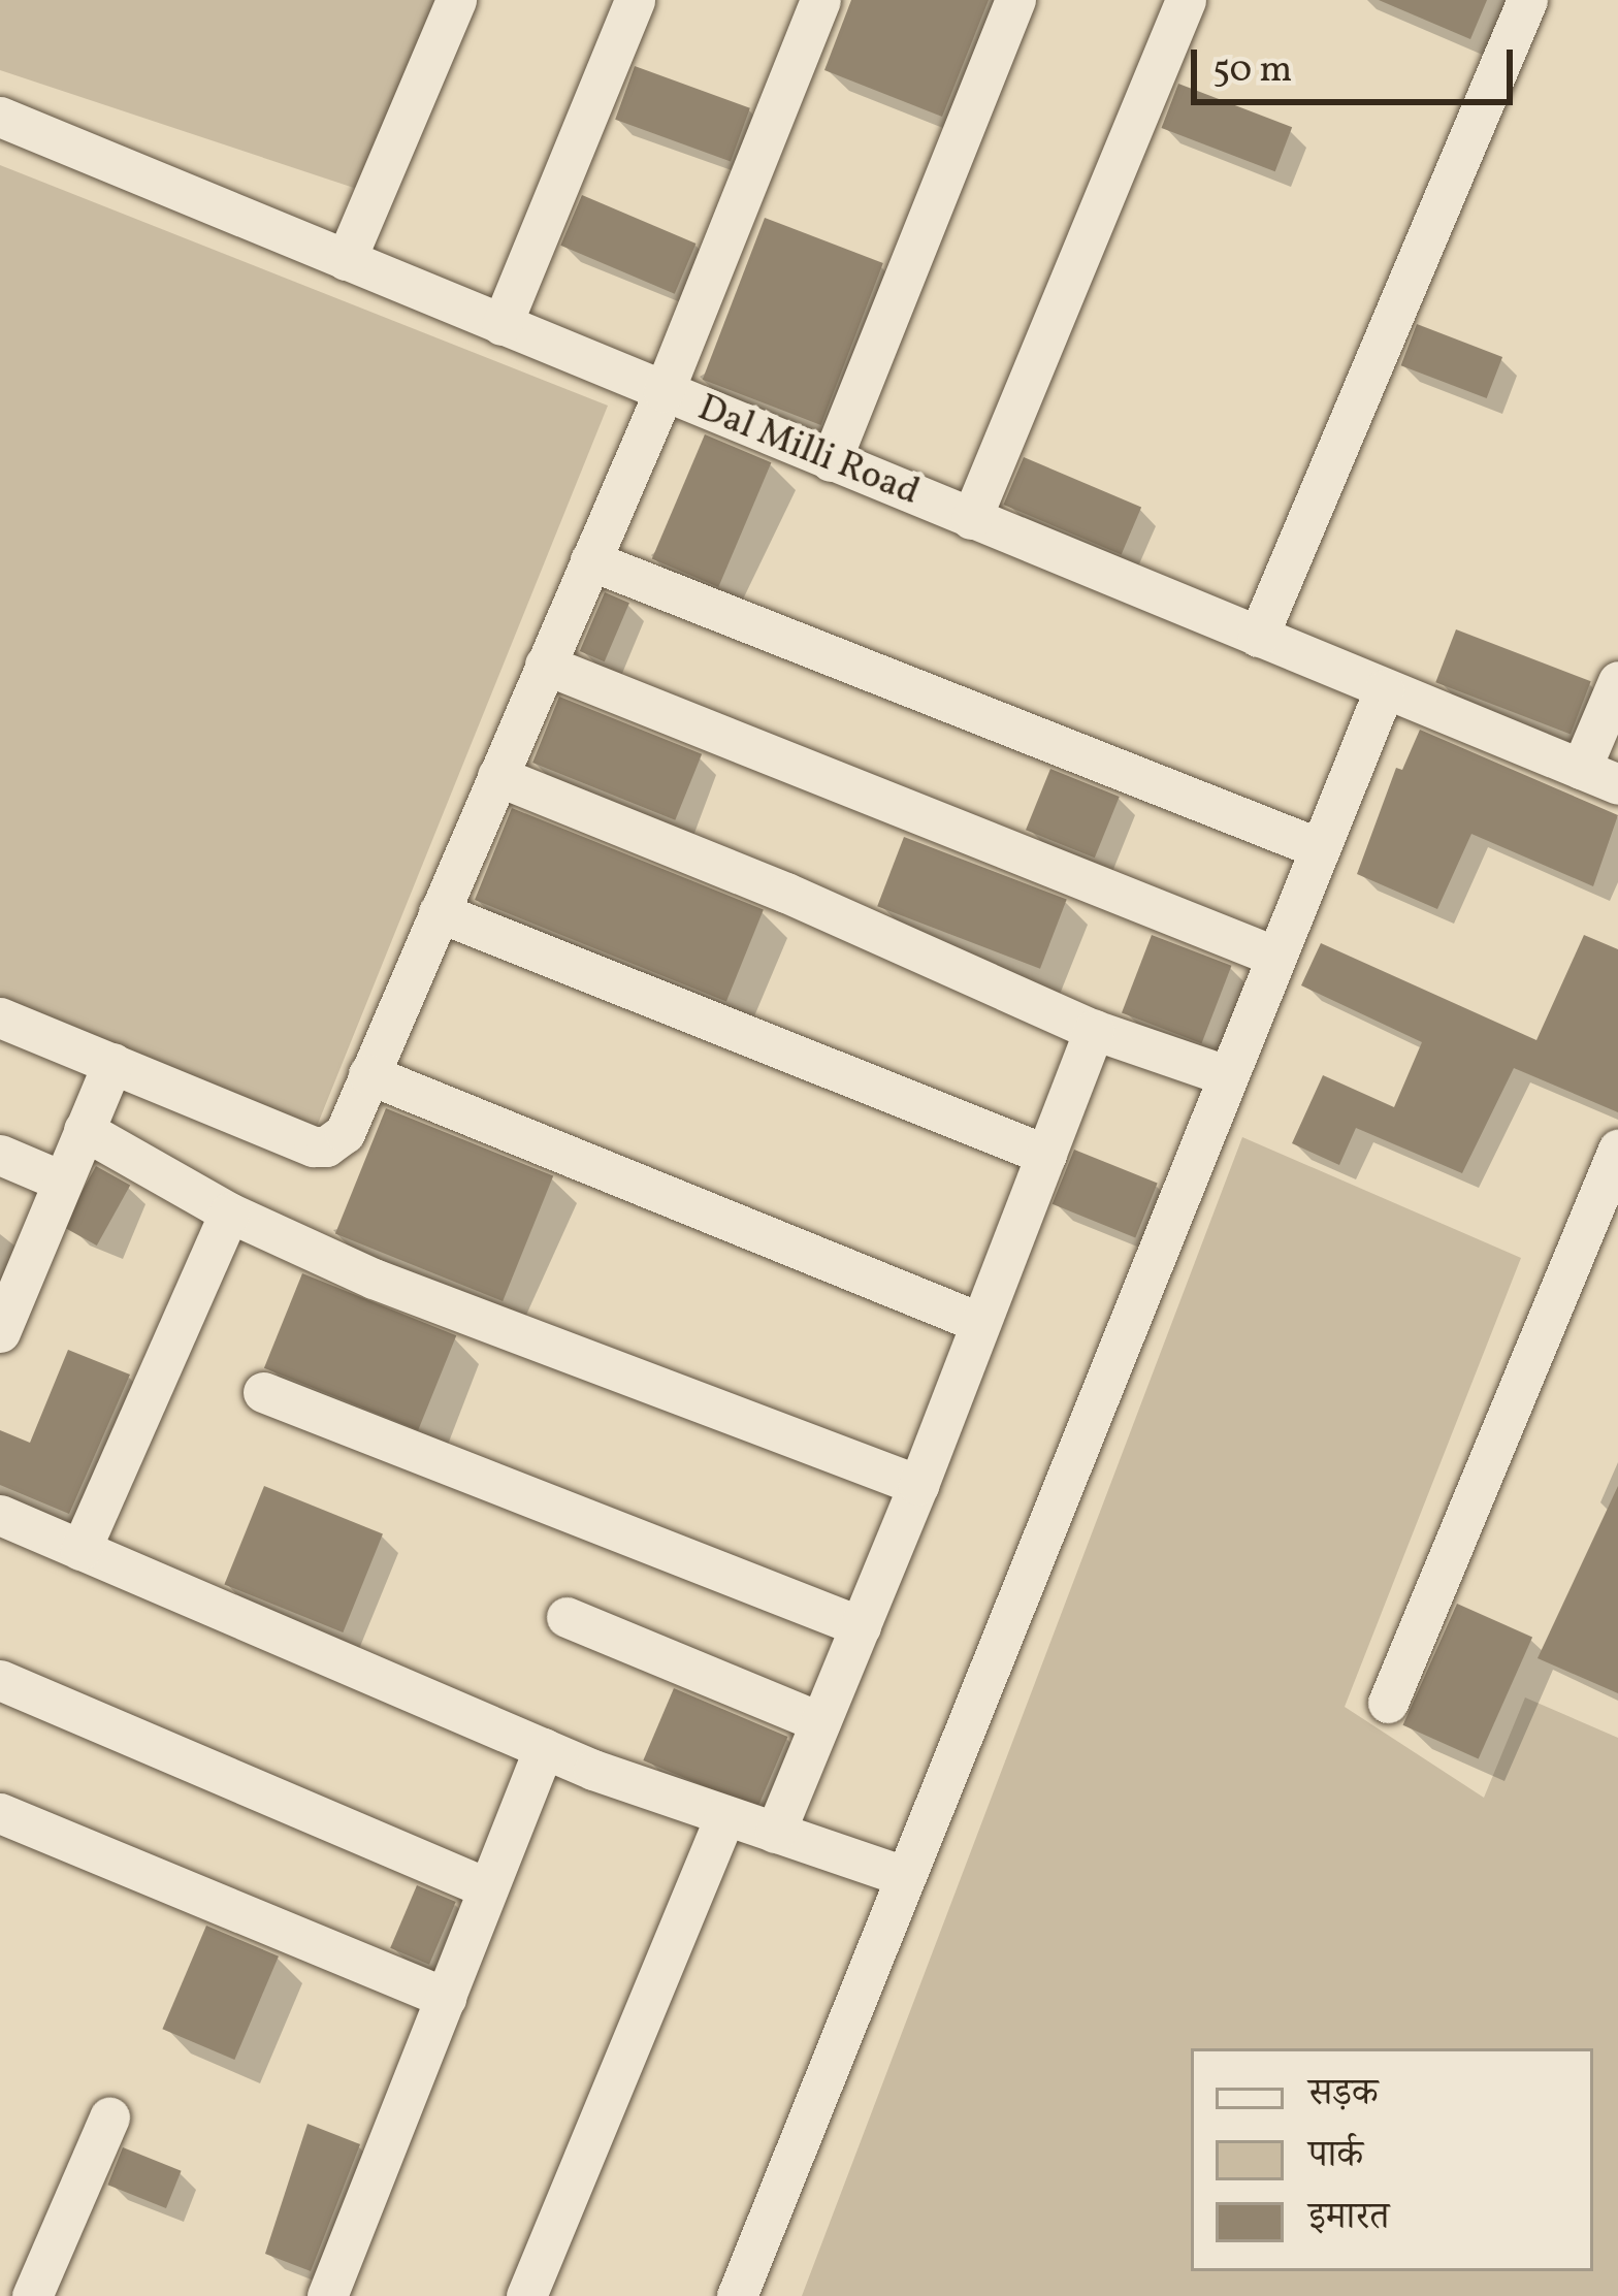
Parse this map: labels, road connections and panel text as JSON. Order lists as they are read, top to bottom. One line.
{"streets":{"street":["Dal Milli Road"]},"legend":["सड़क","पार्क","इमारत"],"scale_bar":"50 m"}
